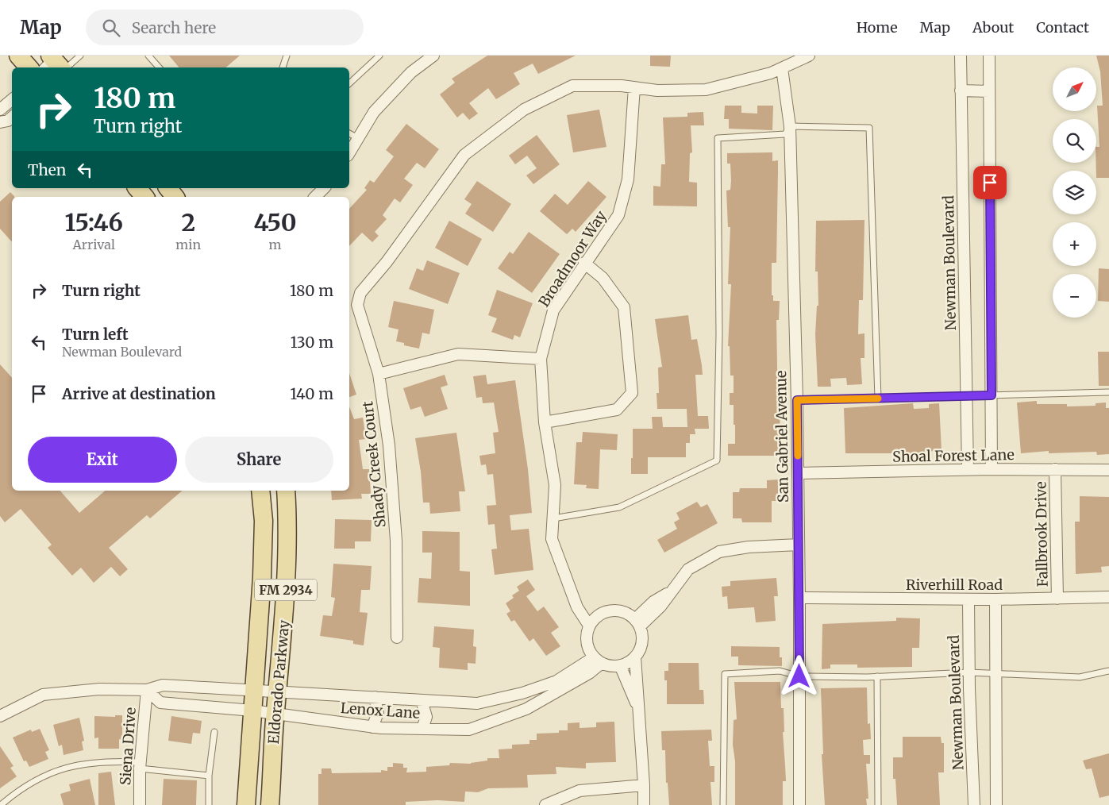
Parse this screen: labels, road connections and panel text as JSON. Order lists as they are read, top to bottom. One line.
{"streets":{"main road":["FM 2934","Eldorado Parkway"],"street":["Broadmoor Way","Newman Boulevard","San Gabriel Avenue","Shoal Forest Lane","Shady Creek Court","Fallbrook Drive","Riverhill Road","Lenox Lane","Siena Drive"]},"crossings":[["Broadmoor Way","Shady Creek Court"],["Broadmoor Way","Lenox Lane"],["Newman Boulevard","Shoal Forest Lane"],["Newman Boulevard","Riverhill Road"],["San Gabriel Avenue","Shoal Forest Lane"],["San Gabriel Avenue","Riverhill Road"],["Shoal Forest Lane","Fallbrook Drive"],["Fallbrook Drive","Riverhill Road"],["Eldorado Parkway","Lenox Lane"],["Lenox Lane","Siena Drive"]],"north":"top right","page":{"header":"Map","search":"Search here","nav":["Home","Map","About","Contact"],"map_buttons":["+","−"],"turn":["180 m","Turn right"],"then":"Then","eta":["15:46","Arrival","2","min","450","m"],"list":[{"name":"Turn right","value":"180 m"},{"name":"Turn left","note":"Newman Boulevard","value":"130 m"},{"name":"Arrive at destination","value":"140 m"}],"buttons":["Exit","Share"]}}
